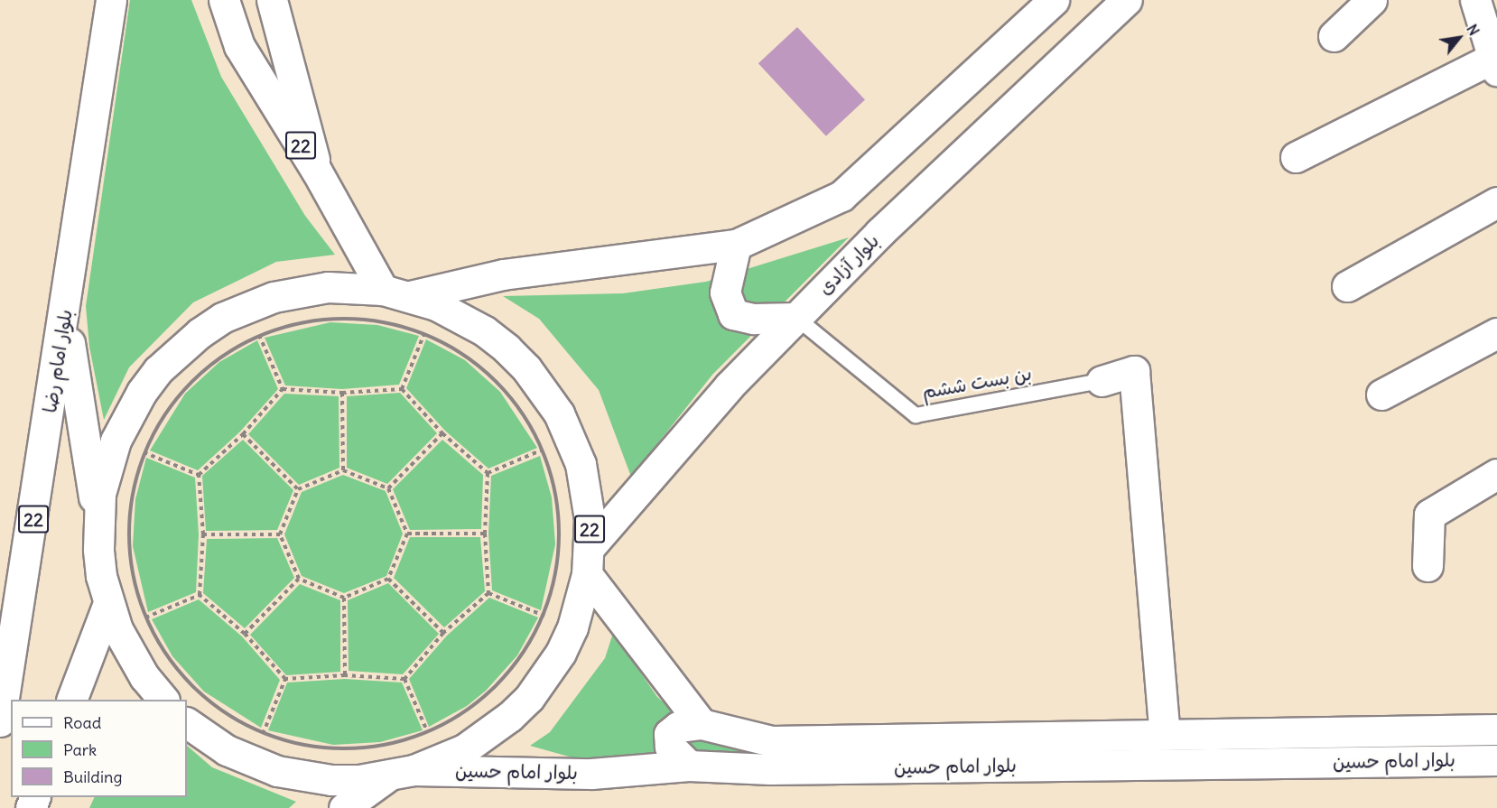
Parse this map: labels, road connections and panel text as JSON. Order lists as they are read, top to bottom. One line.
{"streets":{"main road":["22","بلوار آزادی","بلوار امام رضا","بلوار امام حسین"],"lane":["بن بست ششم"]},"crossings":[["22","بلوار آزادی"],["22","بلوار امام حسین"],["بلوار آزادی","بن بست ششم"]],"legend":["Road","Park","Building"],"north":"top right"}
